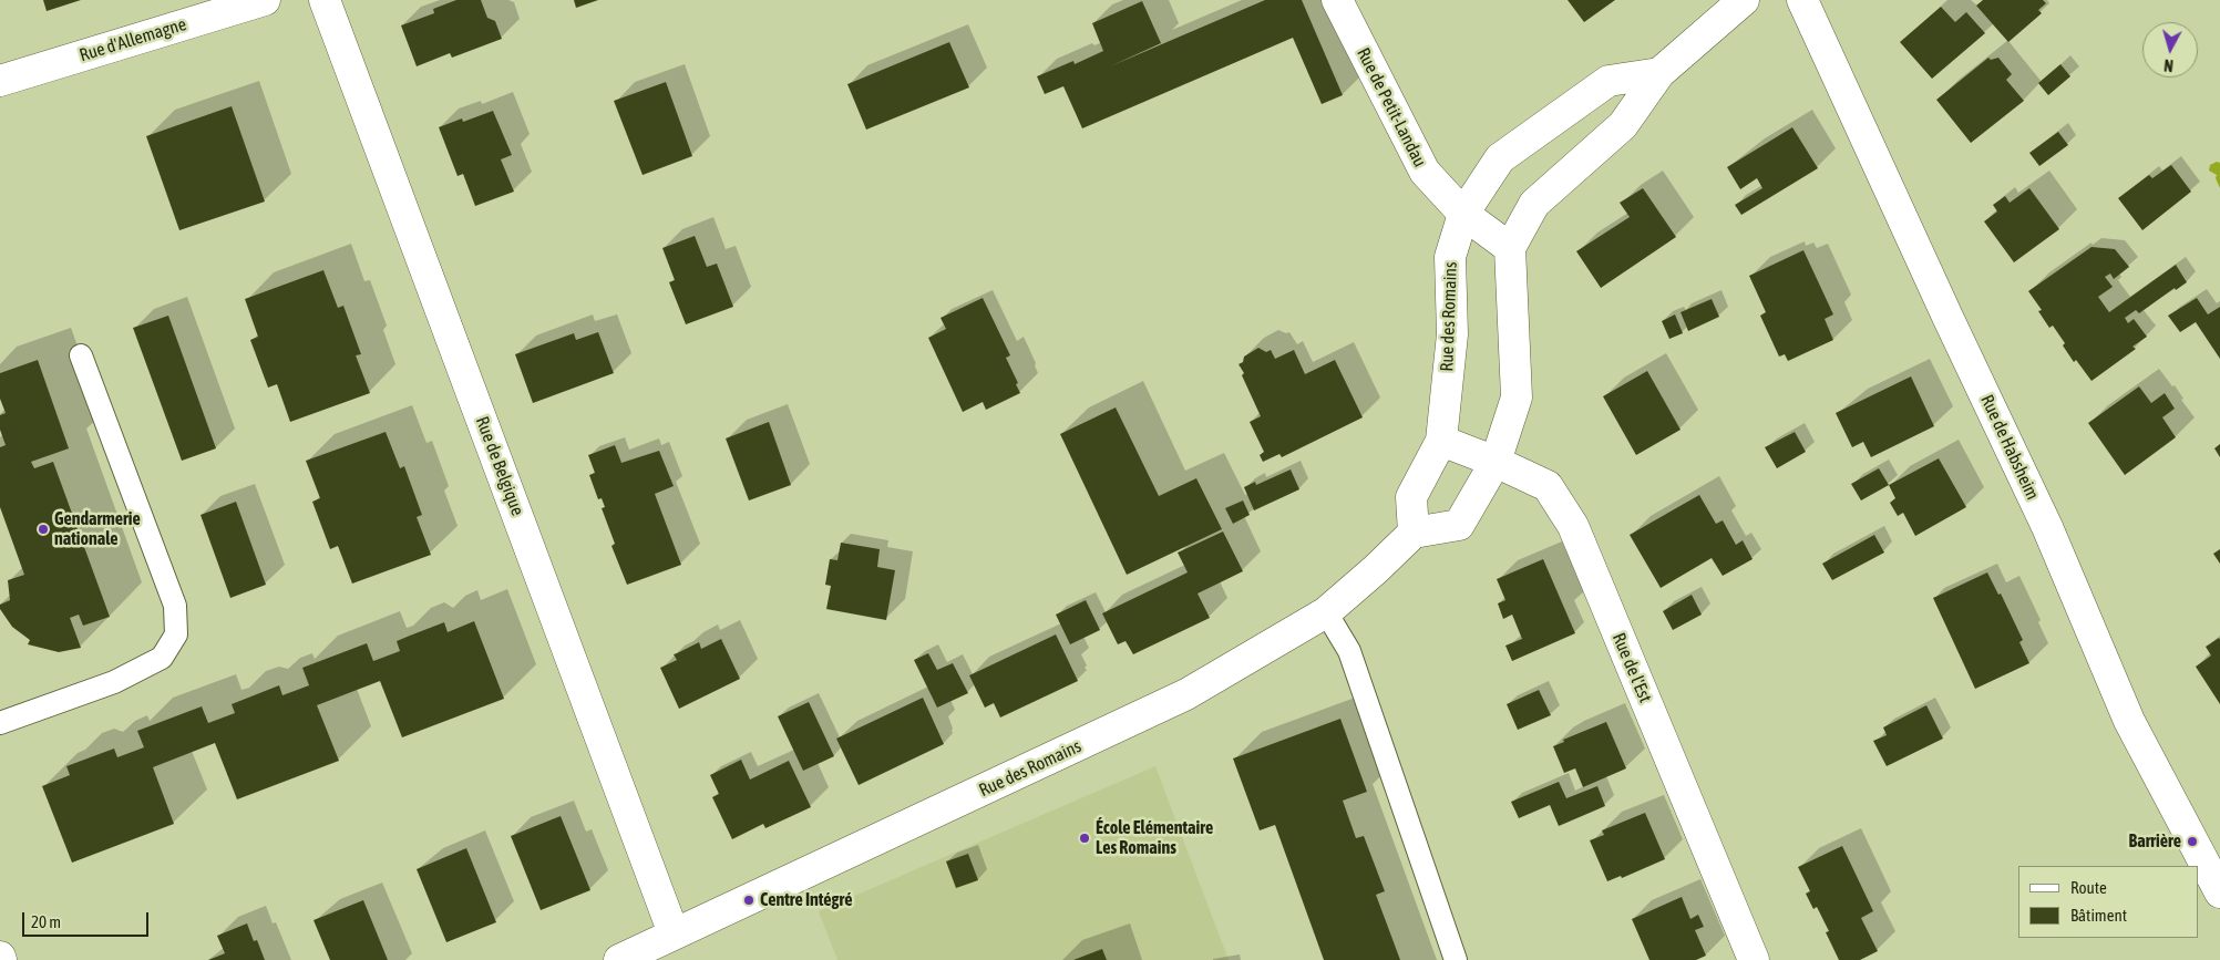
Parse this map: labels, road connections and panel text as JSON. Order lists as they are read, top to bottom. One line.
{"streets":{"street":["Rue d'Allemagne","Rue de Petit-Landau","Rue des Romains","Rue de Habsheim","Rue de Belgique","Rue de l'Est"]},"crossings":[["Rue de Petit-Landau","Rue des Romains"],["Rue des Romains","Rue de Belgique"],["Rue des Romains","Rue de l'Est"]],"places":["Gendarmerie nationale","École Elémentaire Les Romains","Barrière","Centre Intégré"],"legend":["Route","Bâtiment"],"scale_bar":"20 m","north":"bottom"}
